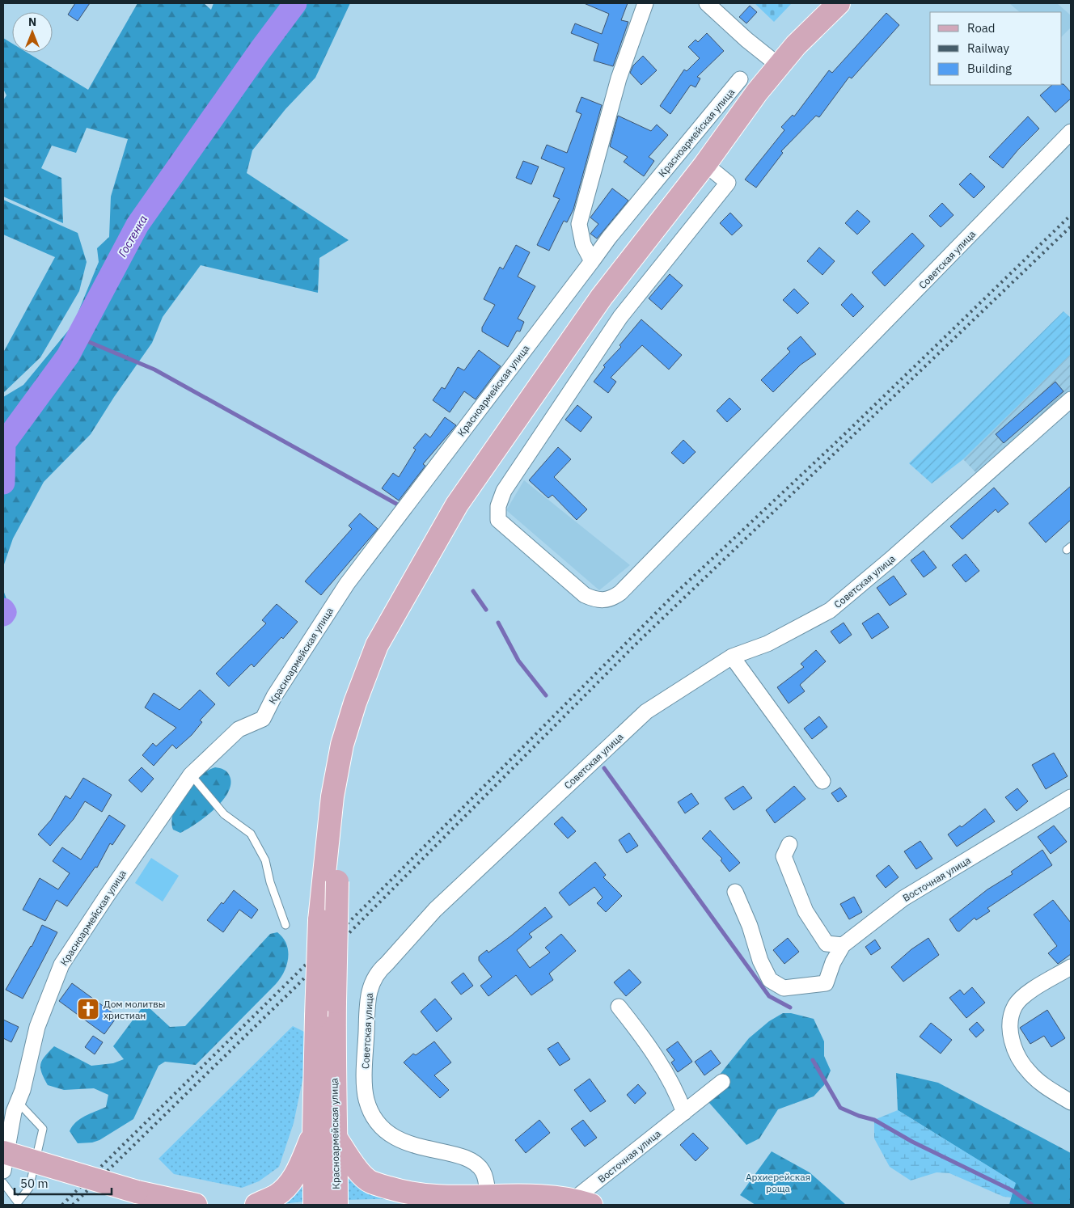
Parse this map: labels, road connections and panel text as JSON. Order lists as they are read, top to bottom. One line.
{"streets":{"main road":["Красноармейская улица"],"street":["Советская улица","Восточная улица"]},"crossings":[["Красноармейская улица","Советская улица"]],"water":["Гостенка"],"parks":["Архиерейская роща"],"places":{"church":["Дом молитвы христиан"]},"legend":["Road","Railway","Building"],"scale_bar":"50 m","north":"top"}
